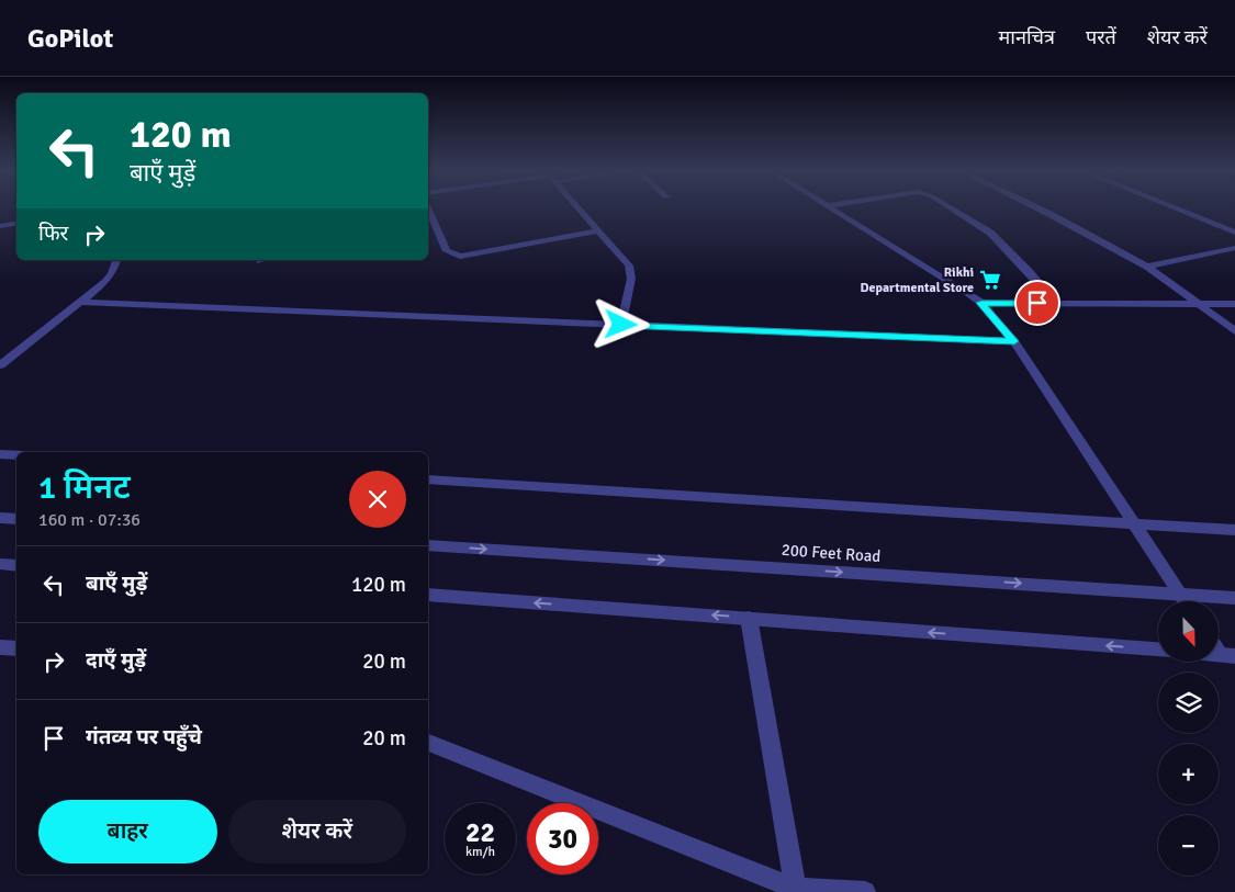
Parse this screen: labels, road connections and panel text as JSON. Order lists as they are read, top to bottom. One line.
{"streets":{"street":["200 Feet Road"]},"places":{"supermarket":["Rikhi Departmental Store"]},"north":"bottom","page":{"header":"GoPilot","nav":["मानचित्र","परतें","शेयर करें"],"turn":["120 m","बाएँ मुड़ें"],"then":"फिर","heading":["1 मिनट","160 m · 07:36"],"list":[{"name":"बाएँ मुड़ें","value":"120 m"},{"name":"दाएँ मुड़ें","value":"20 m"},{"name":"गंतव्य पर पहुँचे","value":"20 m"}],"map_buttons":["+","−"],"buttons":["बाहर","शेयर करें"],"speed":"22 km/h","limit":"30"}}
